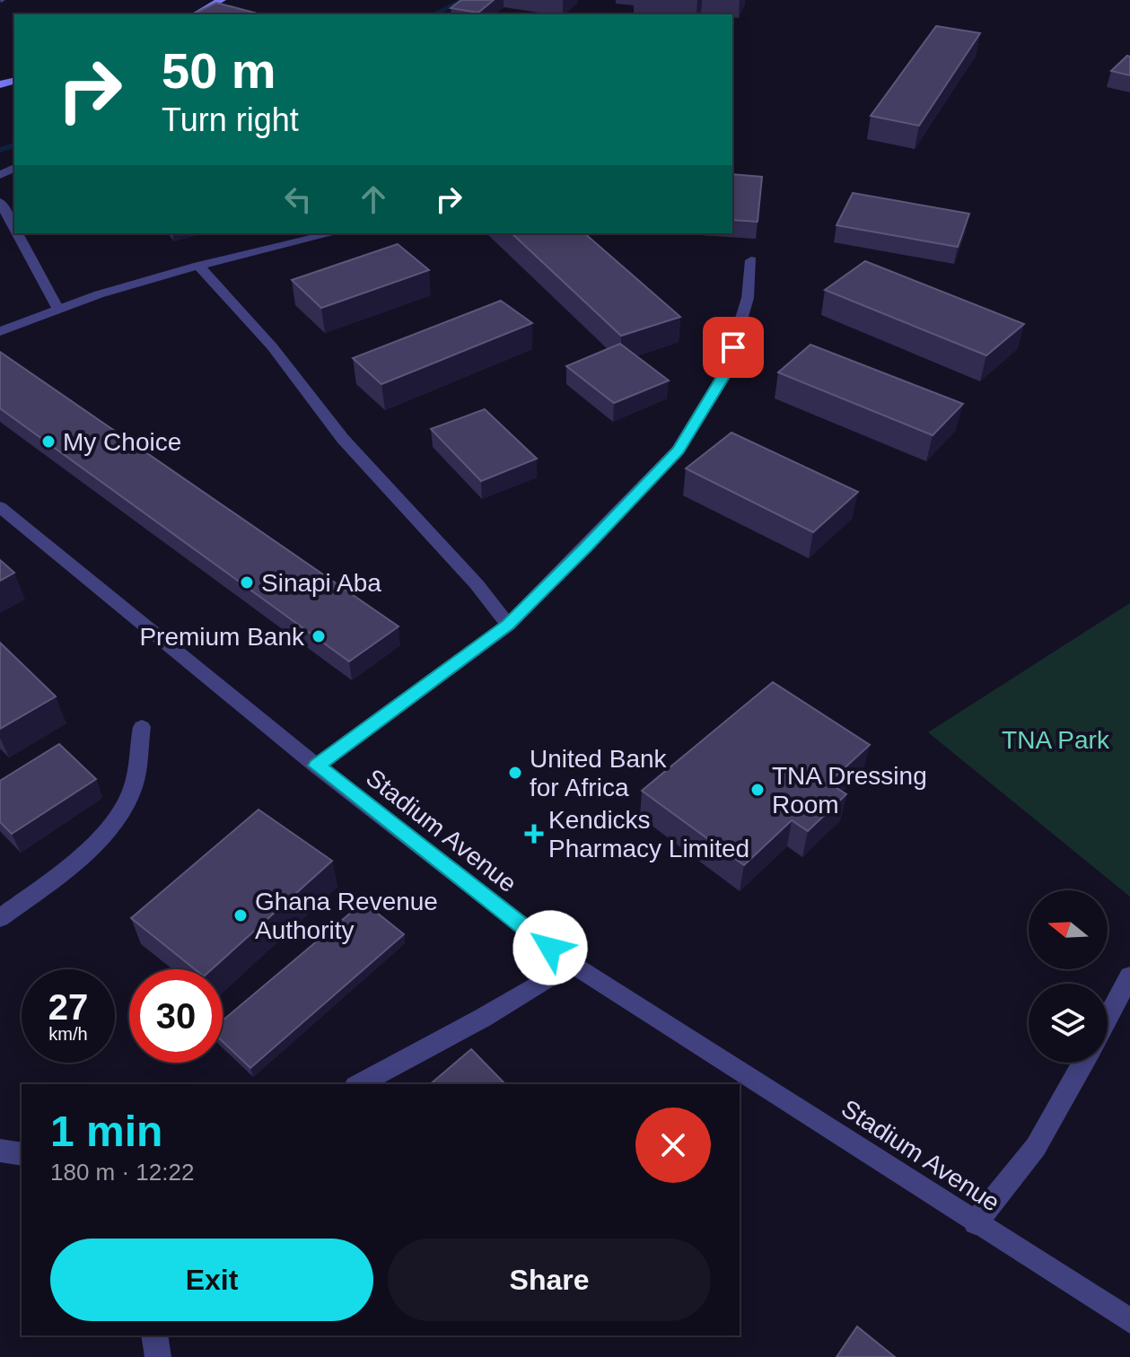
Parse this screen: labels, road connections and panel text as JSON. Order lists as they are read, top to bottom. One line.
{"streets":{"street":["Stadium Avenue"]},"parks":["TNA Park"],"places":{"other":["My Choice","Sinapi Aba","Premium Bank","United Bank for Africa","TNA Dressing Room","Ghana Revenue Authority"],"health":["Kendicks Pharmacy Limited"]},"north":"left","page":{"turn":["50 m","Turn right"],"speed":"27 km/h","limit":"30","heading":["1 min","180 m · 12:22"],"buttons":["Exit","Share"]}}
